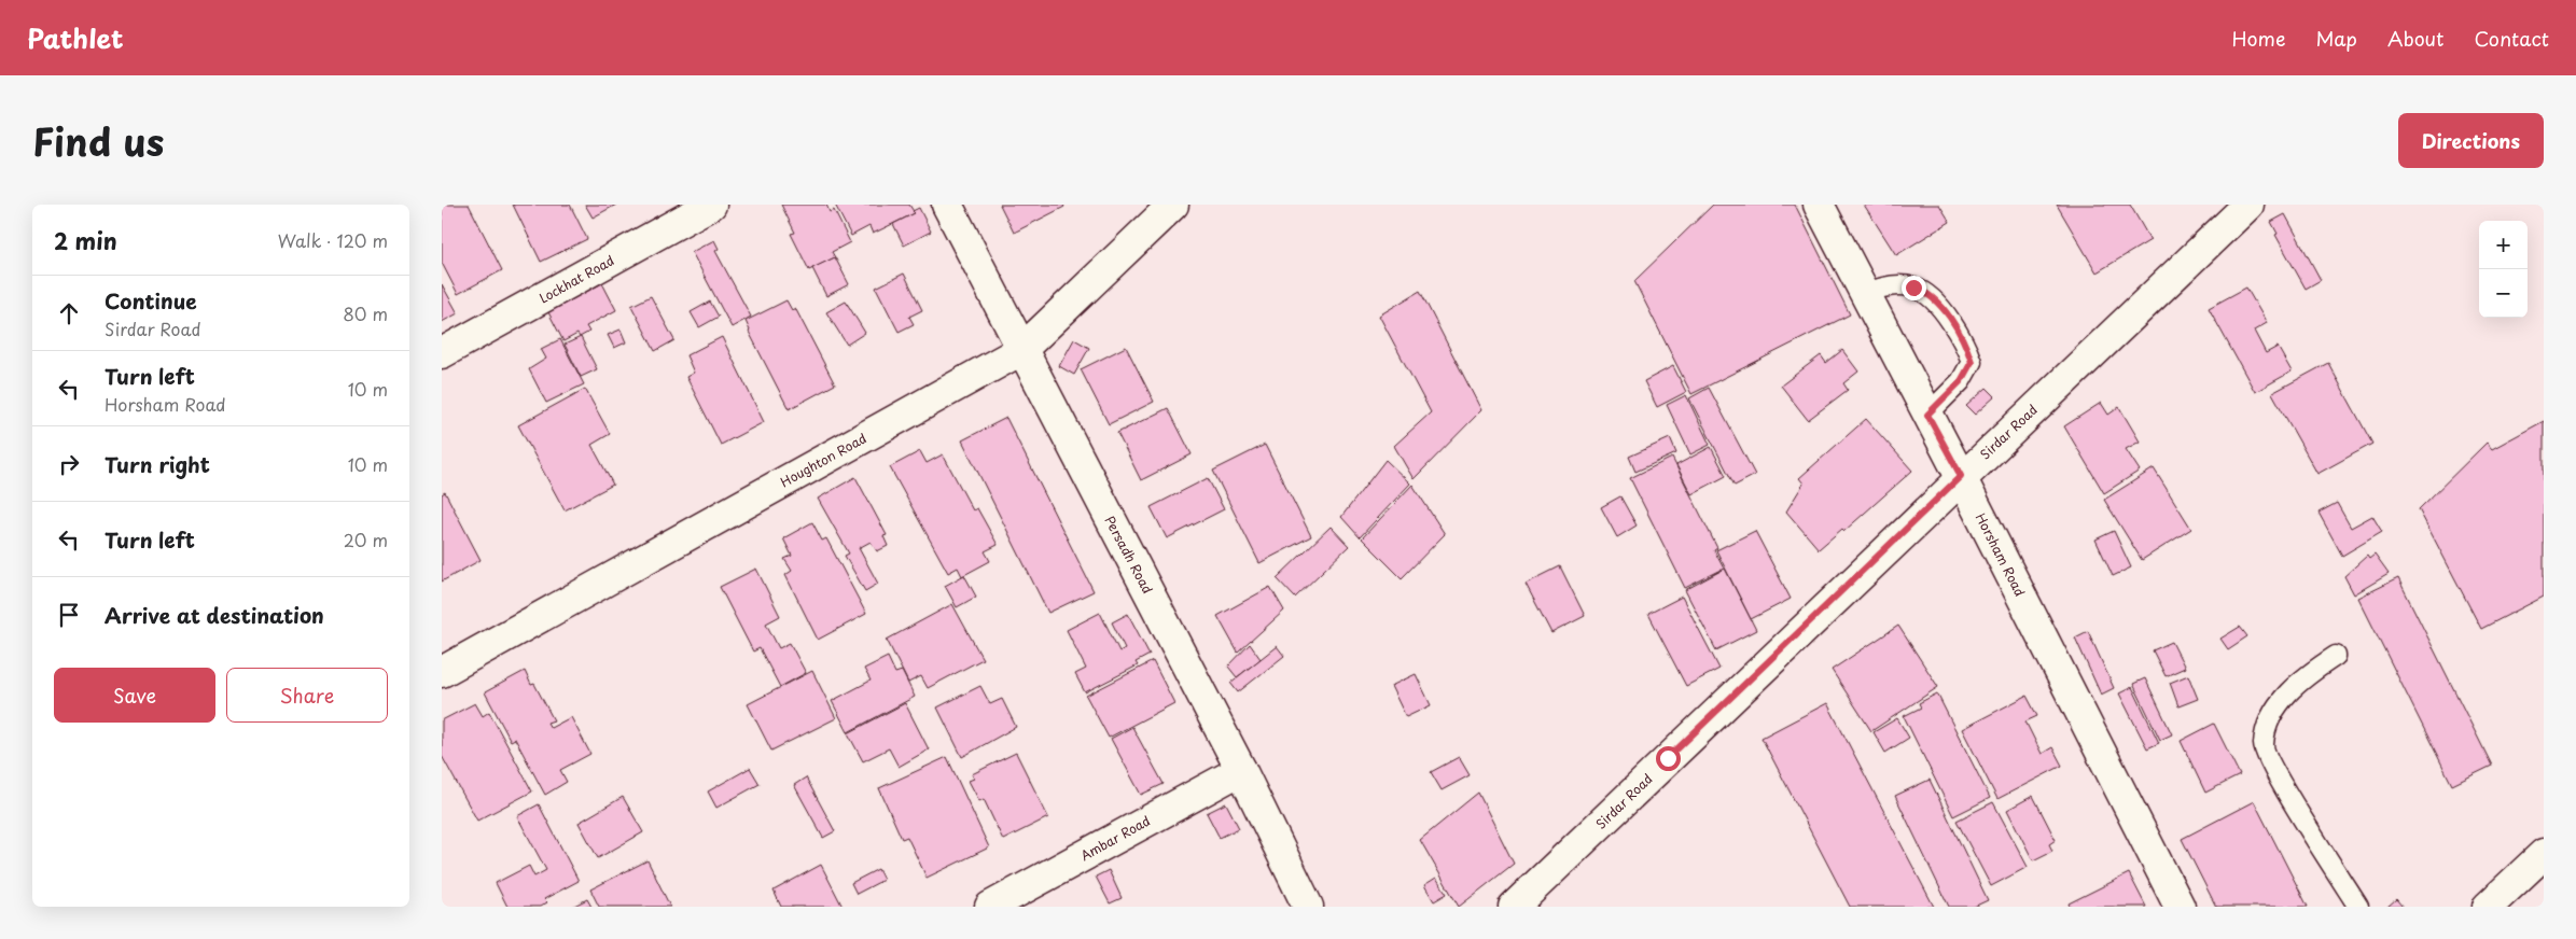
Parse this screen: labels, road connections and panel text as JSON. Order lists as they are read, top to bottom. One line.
{"streets":{"street":["Lockhat Road","Sirdar Road","Houghton Road","Persadh Road","Horsham Road","Ambar Road"]},"crossings":[["Sirdar Road","Horsham Road"],["Houghton Road","Persadh Road"],["Persadh Road","Ambar Road"]],"page":{"header":"Pathlet","nav":["Home","Map","About","Contact"],"title":"Find us","buttons":["Directions",["Save","Share"]],"heading":["2 min","Walk · 120 m"],"map_buttons":["+","−"],"list":[["Continue","Sirdar Road","80 m"],["Turn left","Horsham Road","10 m"],["Turn right","10 m"],["Turn left","20 m"],"Arrive at destination"]}}
